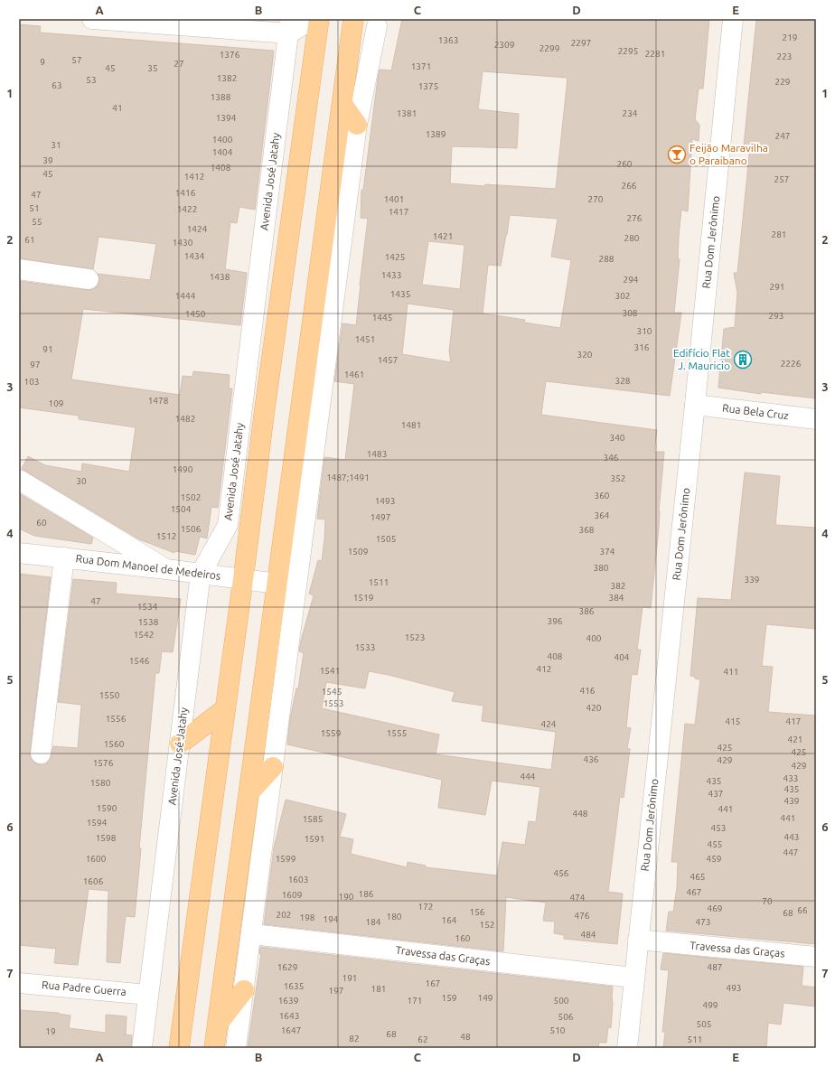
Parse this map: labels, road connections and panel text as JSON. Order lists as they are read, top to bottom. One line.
{"streets":{"main road":["Avenida José Jatahy"],"street":["Rua Dom Jerônimo","Rua Bela Cruz","Rua Dom Manoel de Medeiros","Travessa das Graças","Rua Padre Guerra"]},"crossings":[["Avenida José Jatahy","Rua Dom Manoel de Medeiros"],["Avenida José Jatahy","Rua Padre Guerra"],["Rua Dom Jerônimo","Rua Bela Cruz"],["Rua Dom Jerônimo","Travessa das Graças"]],"places":{"bar":["Feijão Maravilha o Paraibano"],"building":["Edifício Flat J. Mauricio"]},"house_numbers":["219","1363","2297","2309","2299","2295","2281","1376","223","57","9","27","1371","45","35","1382","53","229","63","1375","1388","41","1381","234","1394","1389","247","1400","31","1404","39","260","1408","45","1412","257","266","1416","47","1401","270","51","1422","1417","276","55","1424","281","1421","280","61","1430","1434","1425","288","1433","1438","294","291","1435","1444","302","308","1450","293","1445","310","1451","316","91","320","1457","2226","97","1461","328","103","1478","109","1482","1481","340","1483","346","1490","1487;1491","352","30","360","1502","1493","1504","364","1497","60","1506","368","1512","1505","1509","374","380","339","1511","382","1519","384","47","1534","386","396","1538","1542","1523","400","1533","408","404","1546","412","1541","411","416","1545","1550","1553","420","1556","415","417","424","1559","1555","421","1560","425","425","436","429","1576","429","444","433","435","1580","435","437","439","1590","441","448","441","1585","1594","453","443","1598","1591","455","447","1600","1599","459","456","465","1603","1606","467","186","1609","190","474","70","172","469","66","156","68","202","476","180","198","194","164","184","473","152","484","160","1629","487","191","167","1635","493","181","197","159","149","1639","171","500","499","1643","506","505","1647","510","19","68","48","82","62","511"],"grid":{"columns":["A","B","C","D","E"],"rows":["1","2","3","4","5","6","7"]}}
